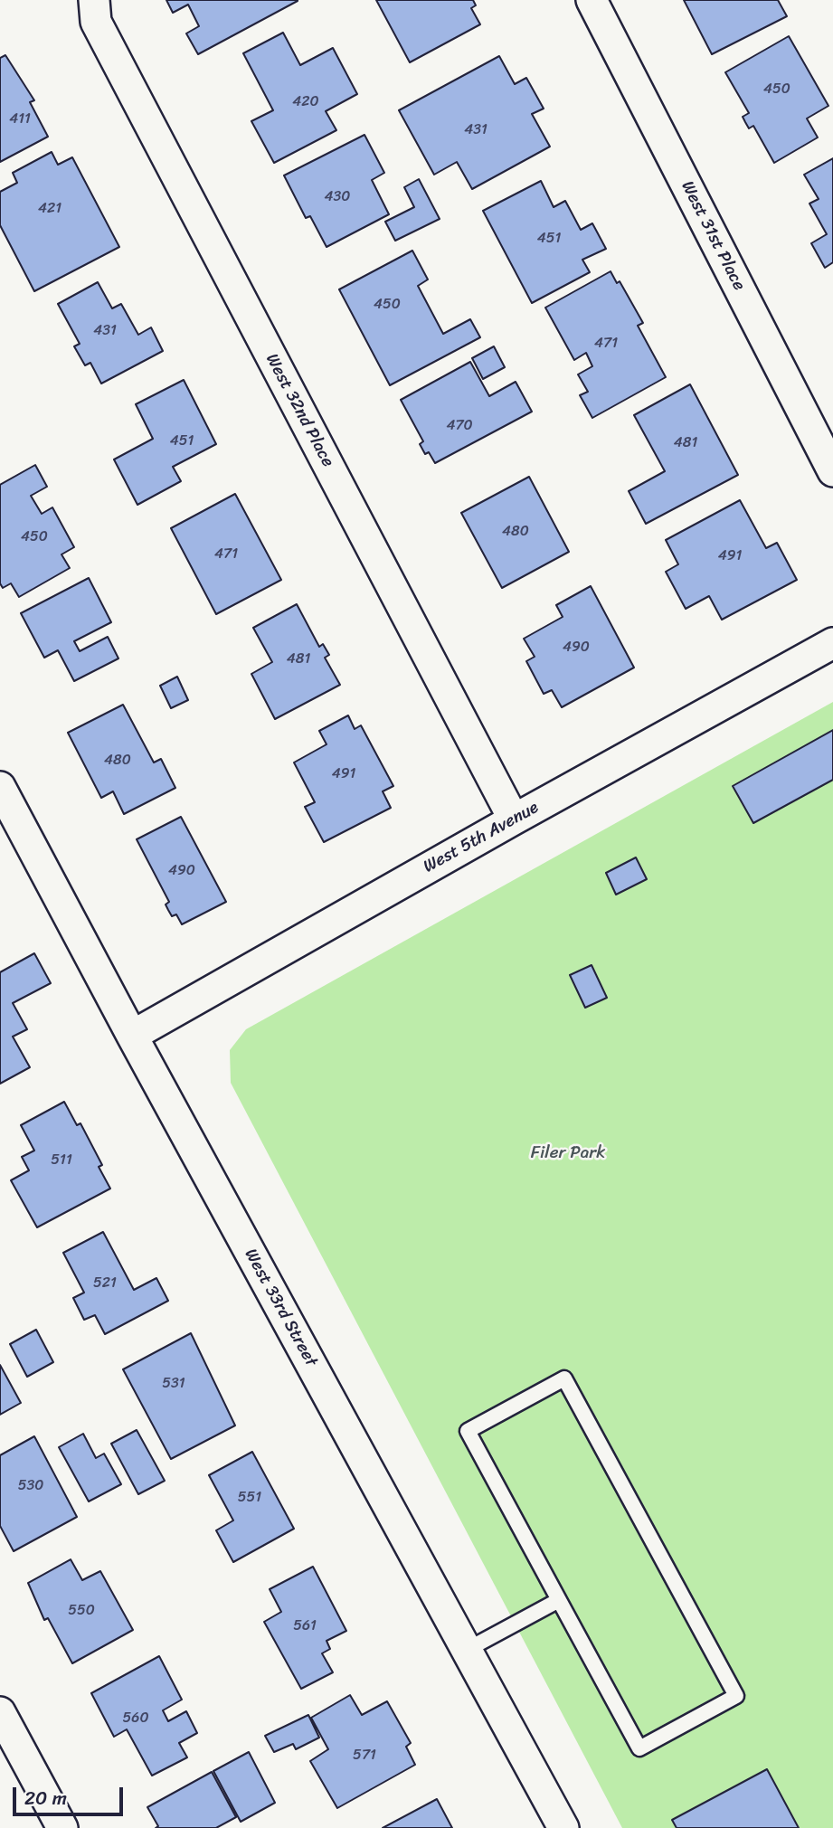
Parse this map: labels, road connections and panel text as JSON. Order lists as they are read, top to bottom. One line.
{"streets":{"street":["West 31st Place","West 32nd Place","West 5th Avenue","West 33rd Street"]},"crossings":[["West 32nd Place","West 5th Avenue"],["West 5th Avenue","West 33rd Street"]],"parks":["Filer Park"],"house_numbers":["450","420","411","431","430","421","451","450","431","471","470","451","481","480","450","471","491","490","481","480","491","490","511","521","531","530","551","550","561","560","571"],"scale_bar":"20 m"}
